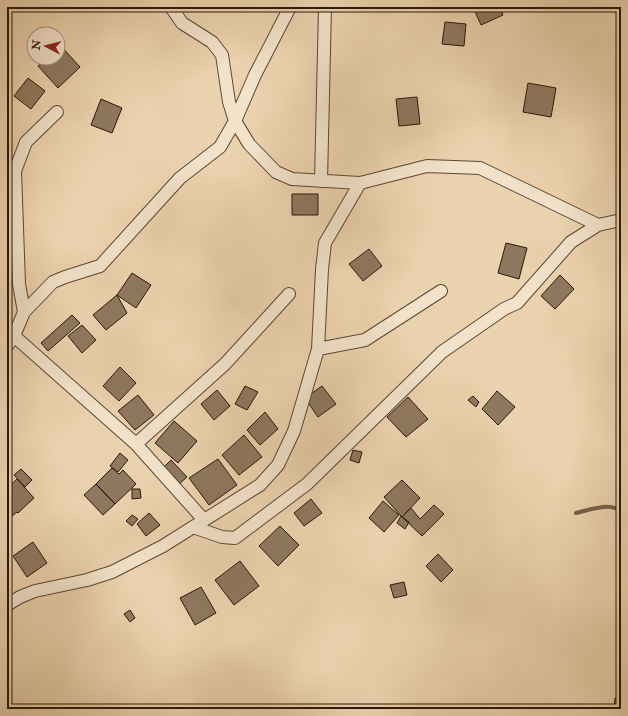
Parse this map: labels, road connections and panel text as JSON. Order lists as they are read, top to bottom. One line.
{"north":"left"}
